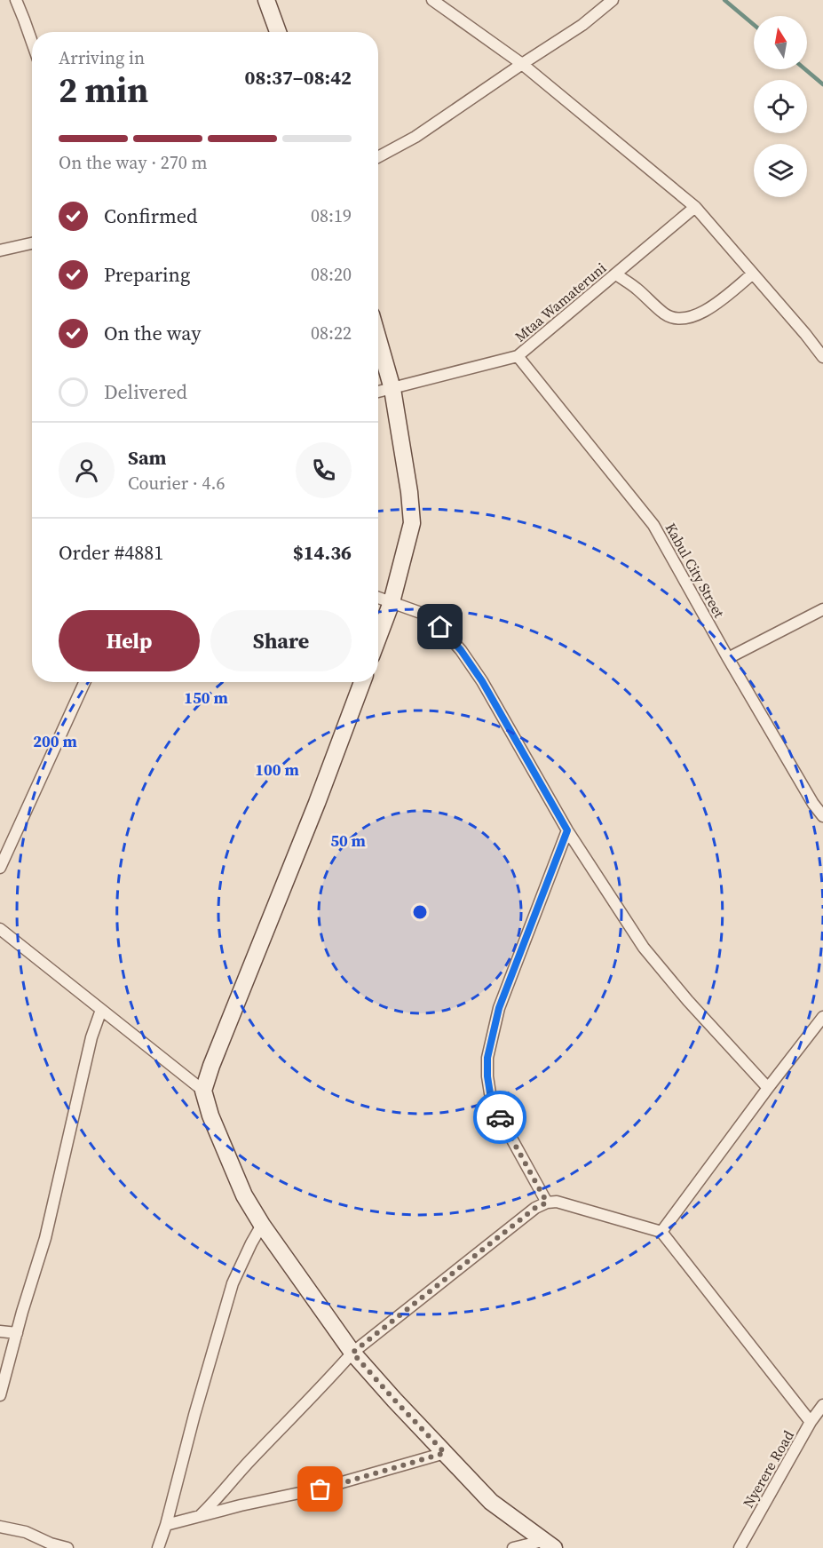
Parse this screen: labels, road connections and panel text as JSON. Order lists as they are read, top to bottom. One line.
{"streets":{"street":["Mtaa Wamateruni","Kabul City Street","Nyerere Road"]},"crossings":[["Mtaa Wamateruni","Kabul City Street"]],"north":"top","page":{"heading":["2 min","Arriving in","08:37–08:42"],"panel":["Sam","Courier · 4.6","Order #4881","$14.36"],"bar":"On the way · 270 m","list":[["Confirmed","08:19"],["Preparing","08:20"],["On the way","08:22"],"Delivered"],"buttons":["Help","Share"]},"rings":["150 m","200 m","100 m","50 m"]}
